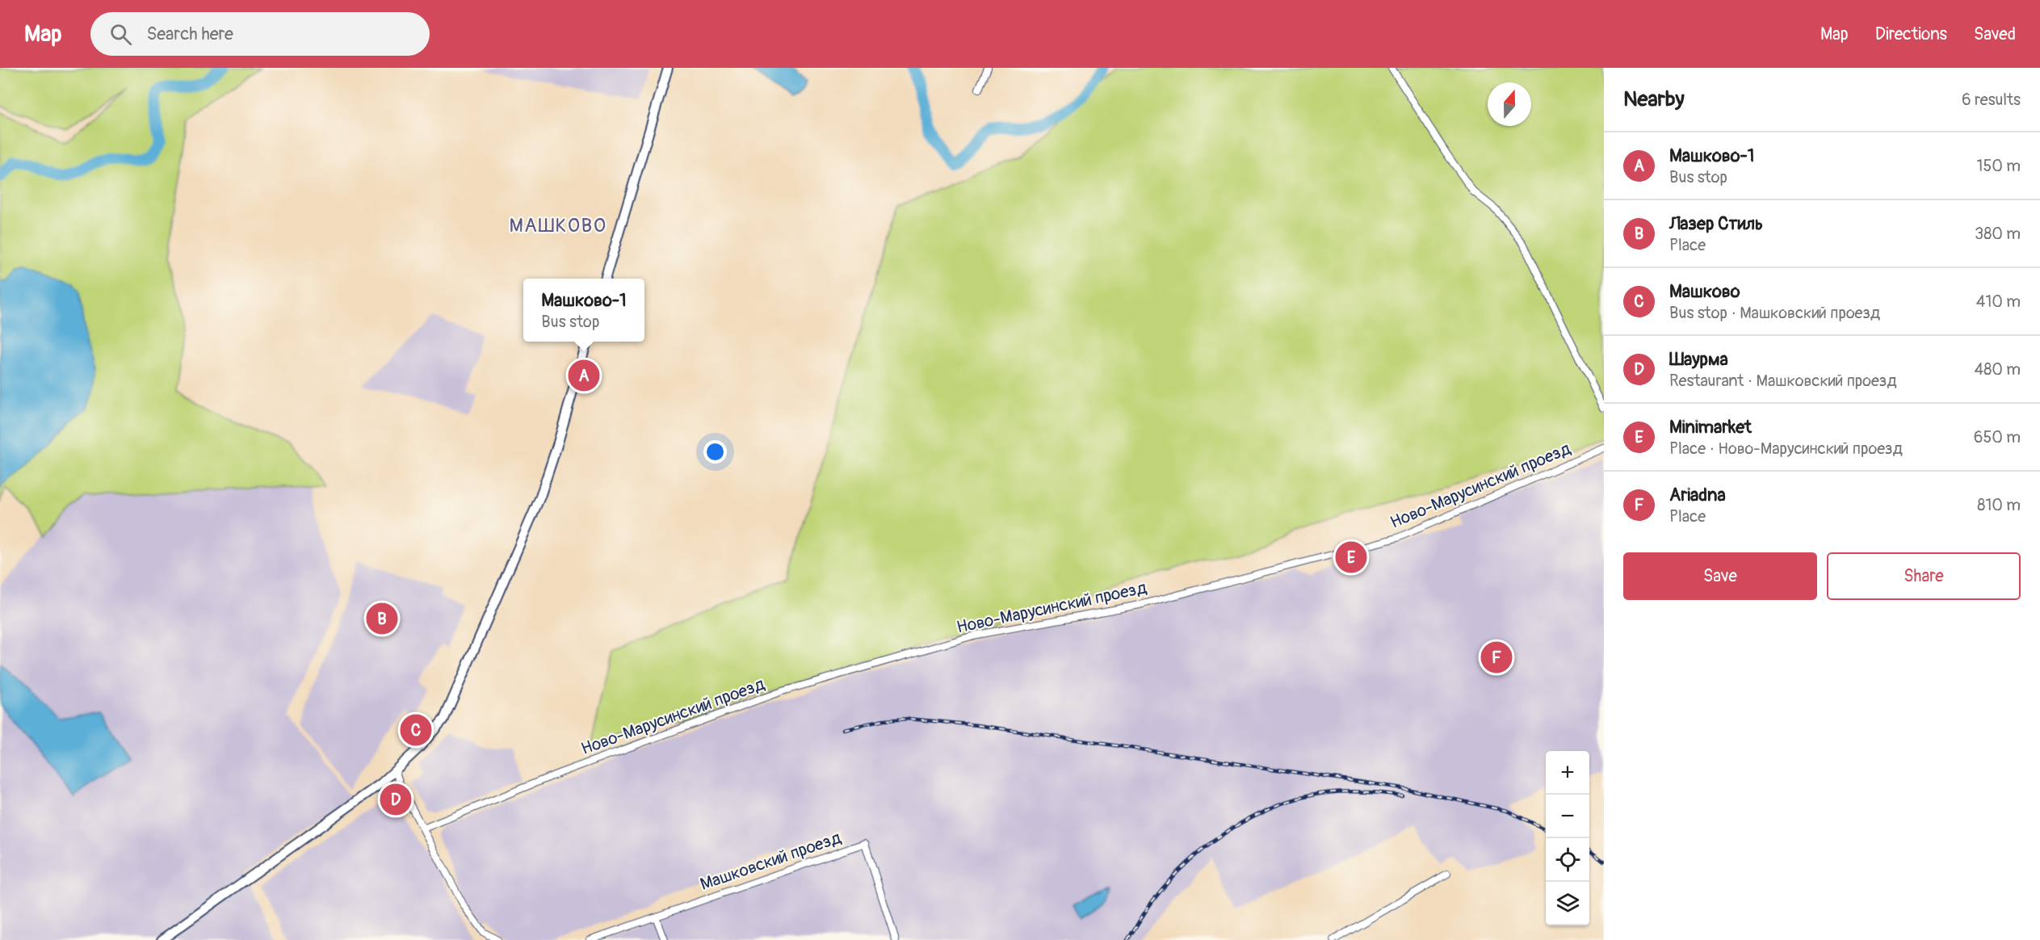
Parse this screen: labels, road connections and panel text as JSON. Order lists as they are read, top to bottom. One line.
{"streets":{"street":["Ново-Марусинский проезд","Машковский проезд"]},"districts":["МАШКОВО"],"north":"top","page":{"header":"Map","search":"Search here","nav":["Map","Directions","Saved"],"heading":["Nearby","6 results"],"list":[{"mark":"A","name":"Машково-1","note":"Bus stop","value":"150 m"},{"mark":"B","name":"Лазер Стиль","note":"Place","value":"380 m"},{"mark":"C","name":"Машково","note":"Bus stop · Машковский проезд","value":"410 m"},{"mark":"D","name":"Шаурма","note":"Restaurant · Машковский проезд","value":"480 m"},{"mark":"E","name":"Minimarket","note":"Place · Ново-Марусинский проезд","value":"650 m"},{"mark":"F","name":"Ariadna","note":"Place","value":"810 m"}],"popup":["Машково-1","Bus stop"],"pins":["A","E","B","F","C","D"],"buttons":["Save","Share"],"map_buttons":["+","−"]}}
